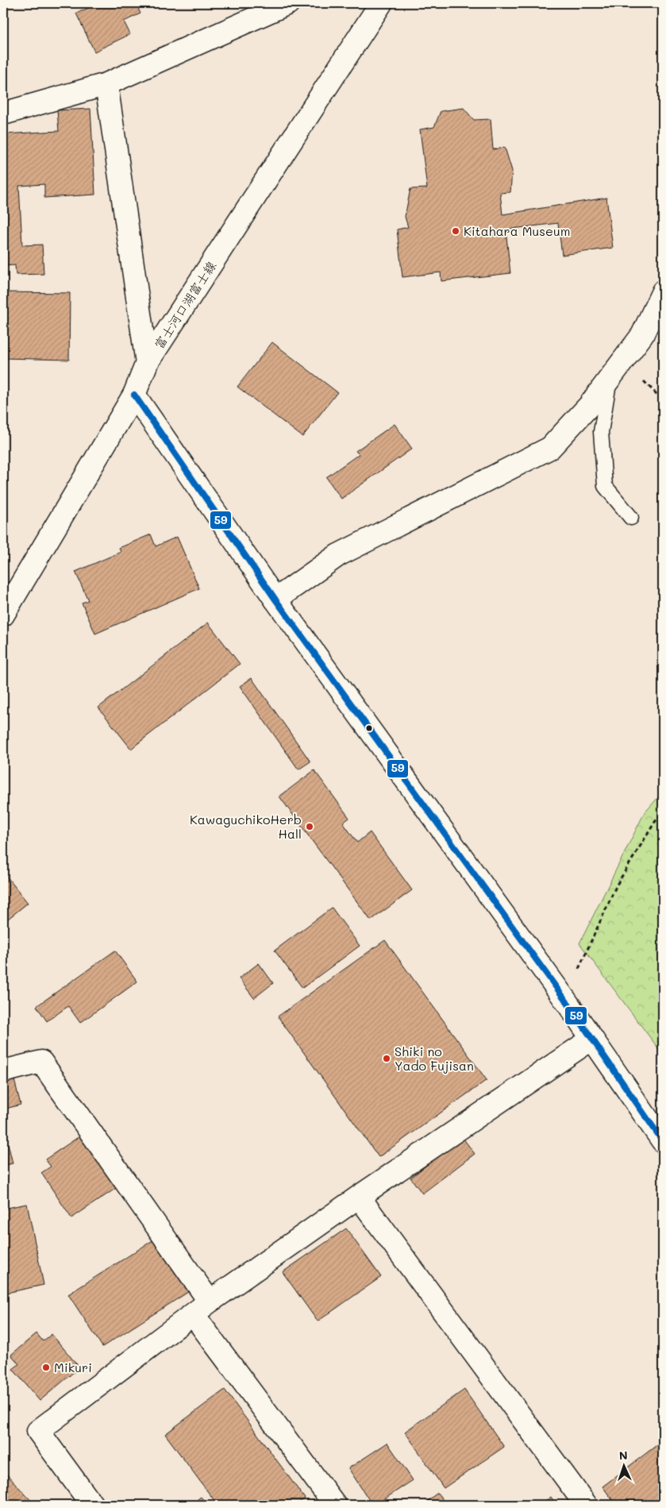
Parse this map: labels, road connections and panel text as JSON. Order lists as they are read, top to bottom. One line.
{"streets":{"street":["富士河口湖富士線"]},"places":["Kitahara Museum","KawaguchikoHerb Hall","Shiki no Yado Fujisan","Mikuri"],"lines":["transit line 59"],"north":"top"}
